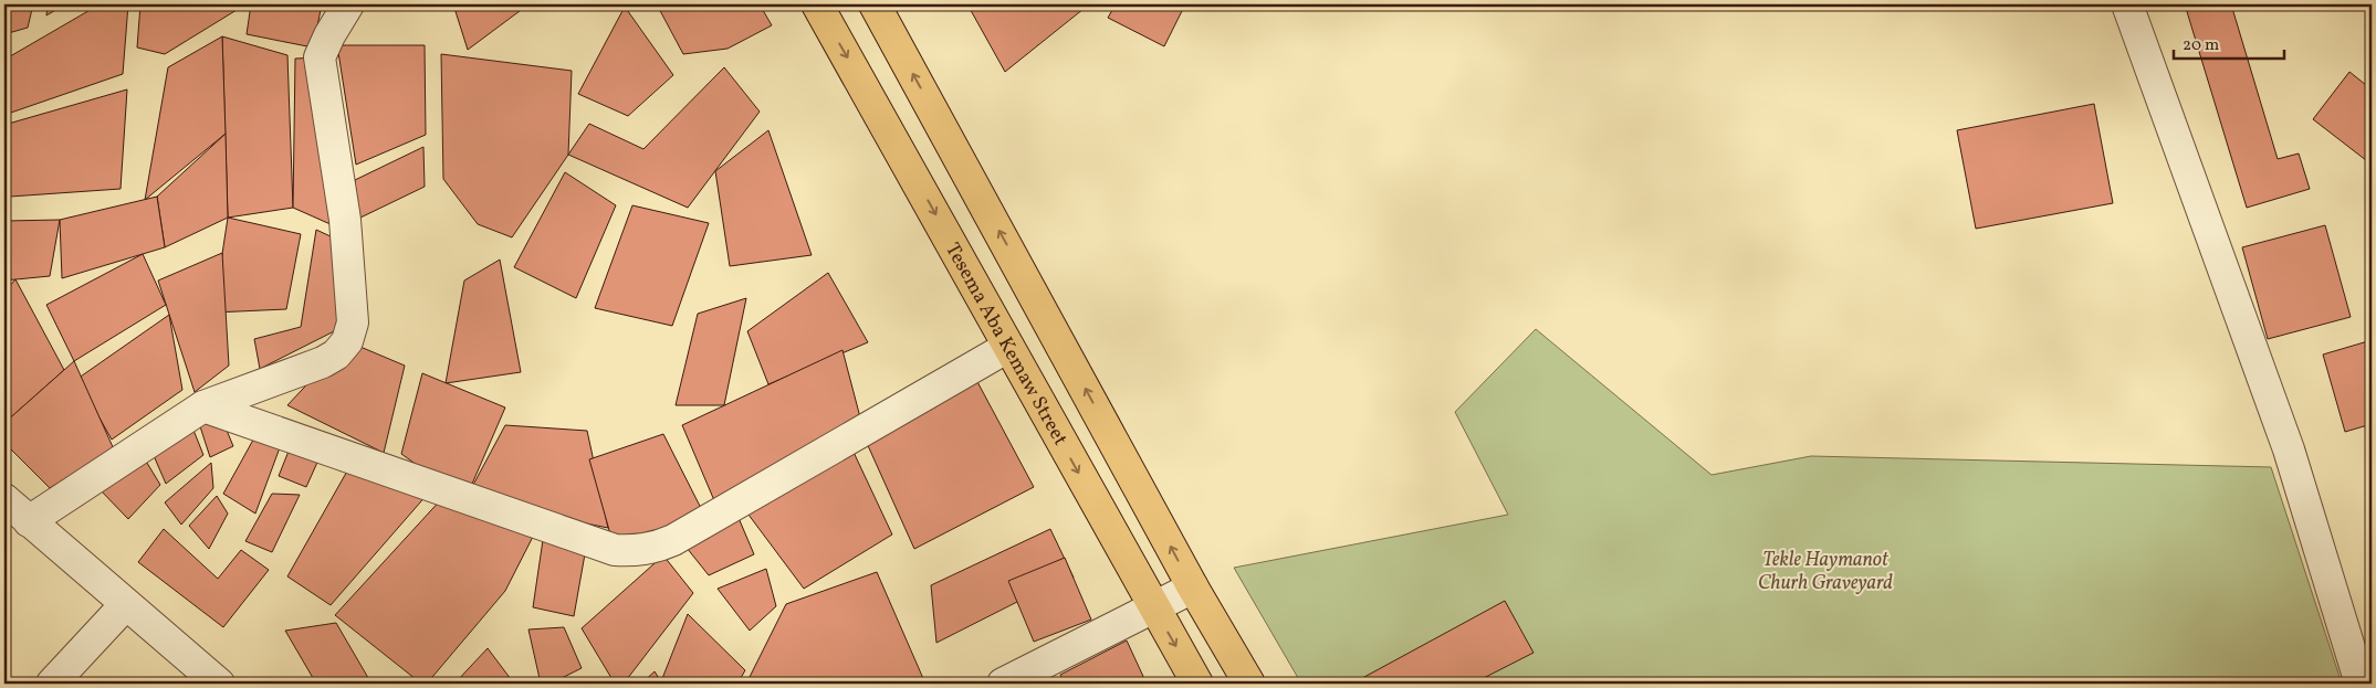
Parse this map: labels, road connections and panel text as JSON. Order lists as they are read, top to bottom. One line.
{"streets":{"main road":["Tesema Aba Kemaw Street"]},"parks":["Tekle Haymanot Churh Graveyard"],"scale_bar":"20 m"}
